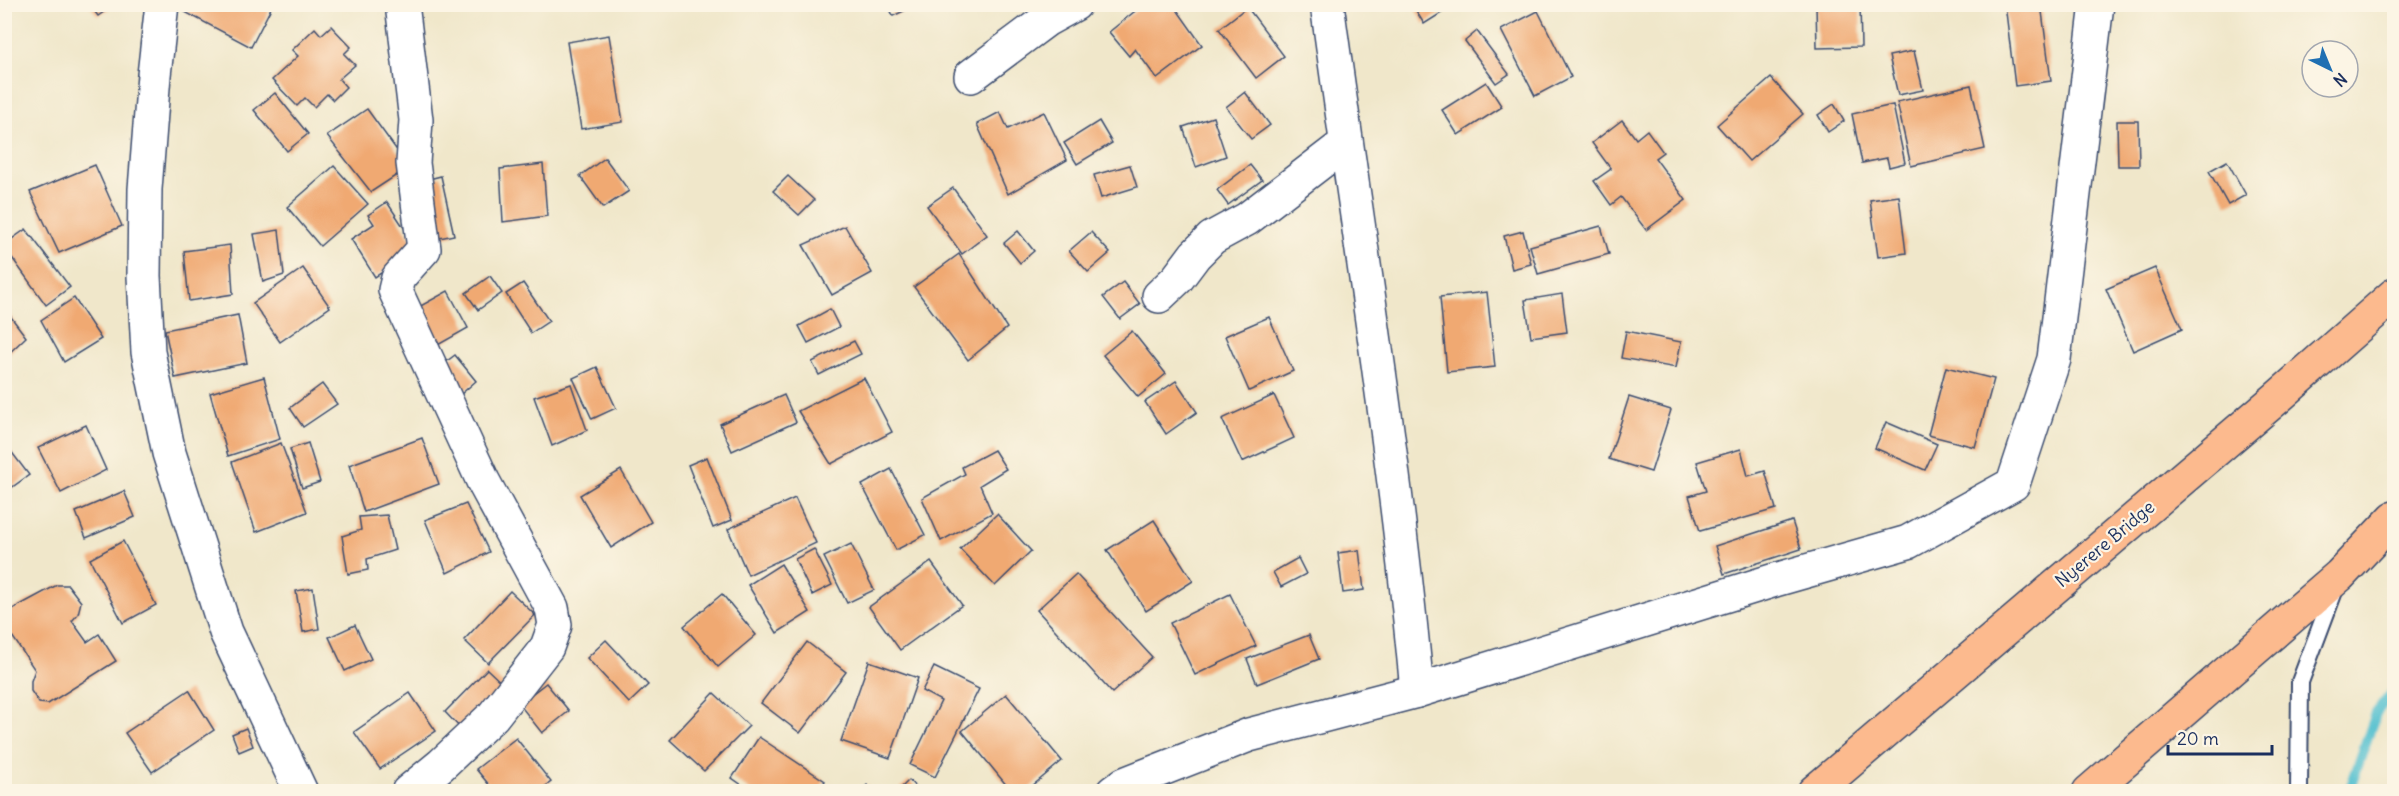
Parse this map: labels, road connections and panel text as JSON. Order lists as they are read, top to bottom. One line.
{"streets":{"main road":["Nyerere Bridge"]},"scale_bar":"20 m","north":"bottom right"}
